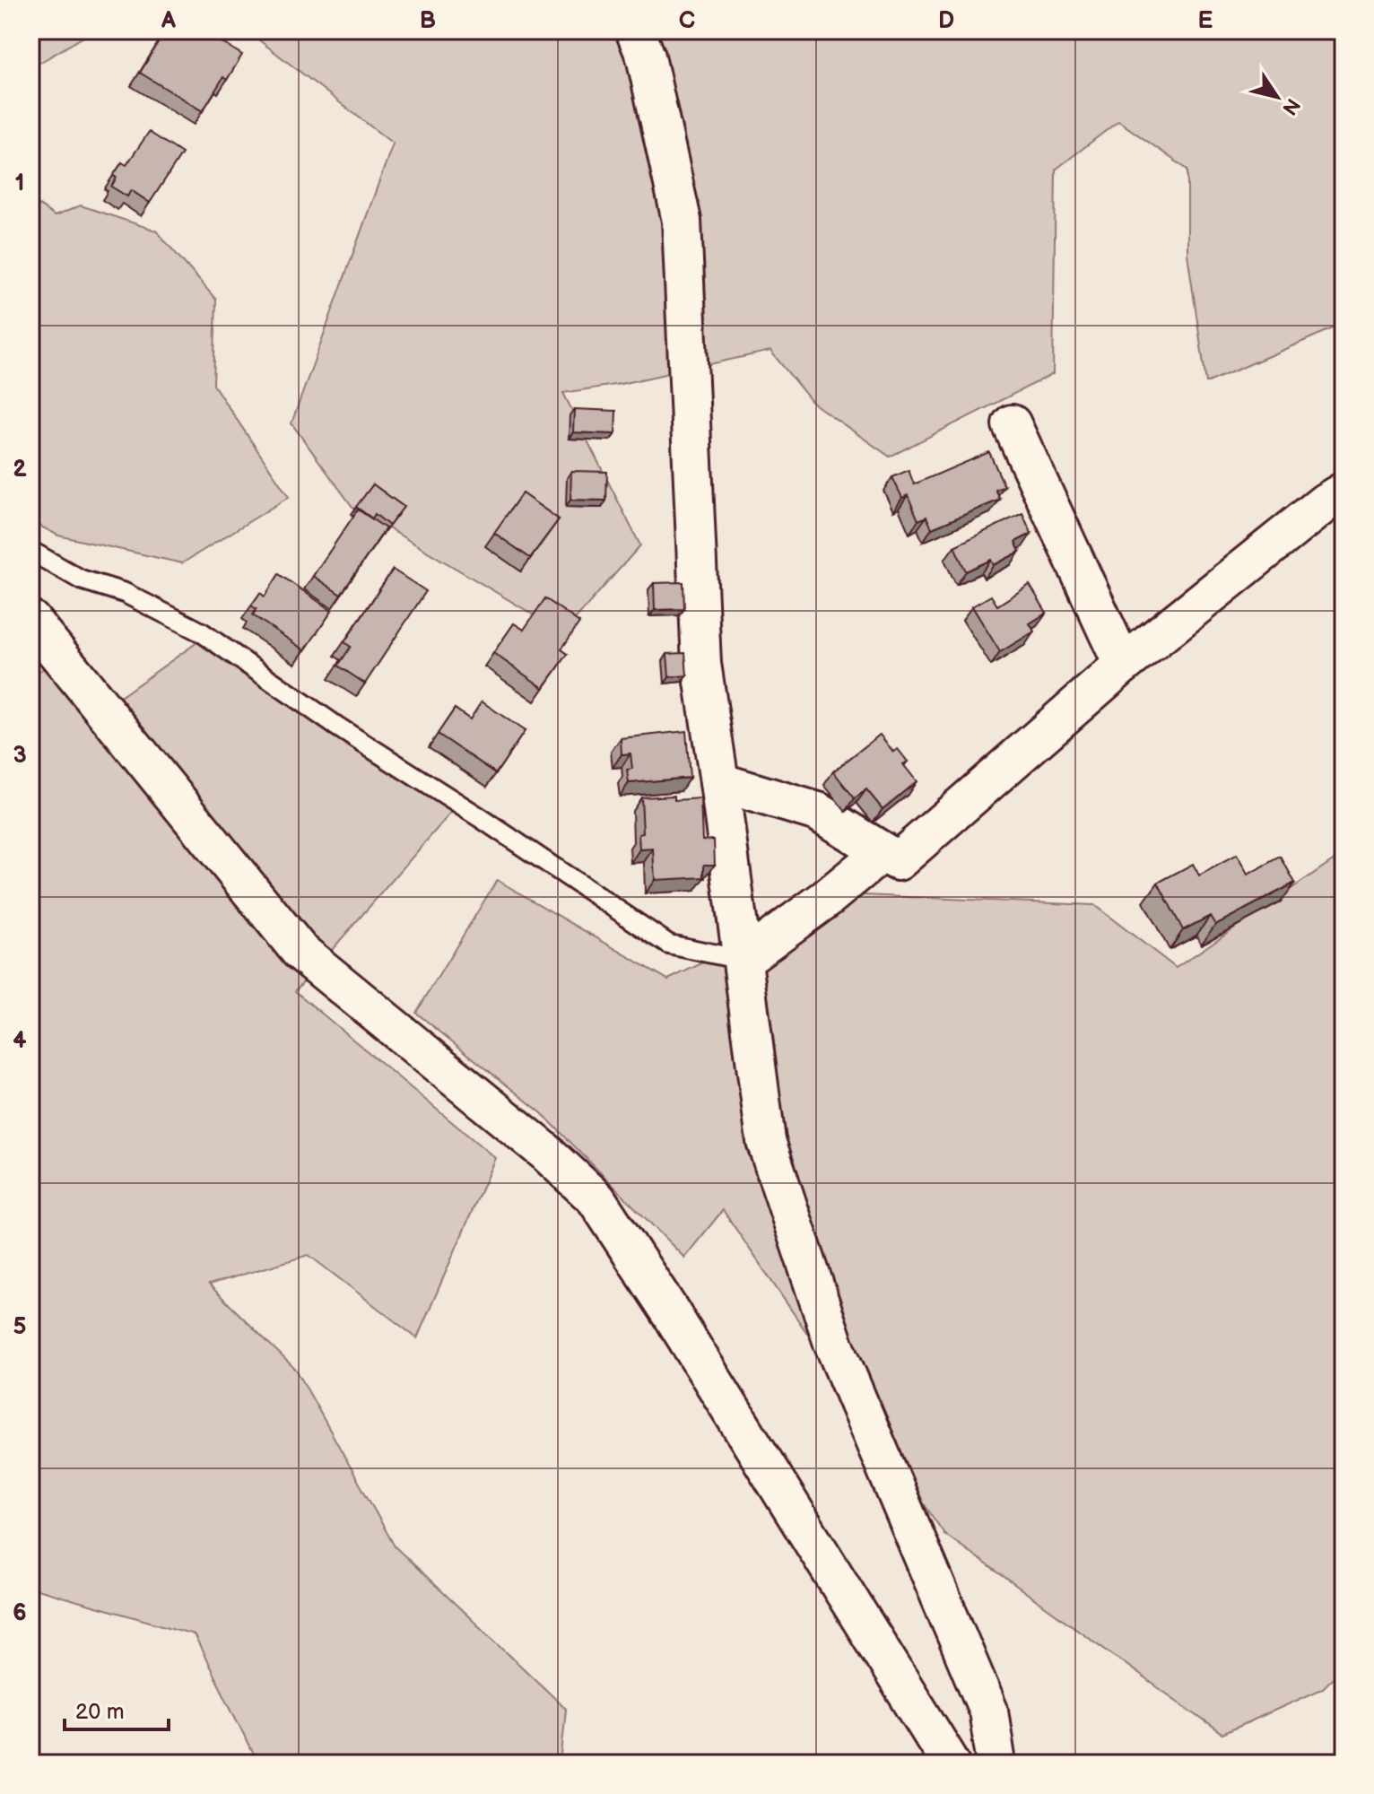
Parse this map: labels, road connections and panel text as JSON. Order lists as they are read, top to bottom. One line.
{"scale_bar":"20 m","north":"bottom right","grid":{"columns":["A","B","C","D","E"],"rows":["1","2","3","4","5","6"]}}
